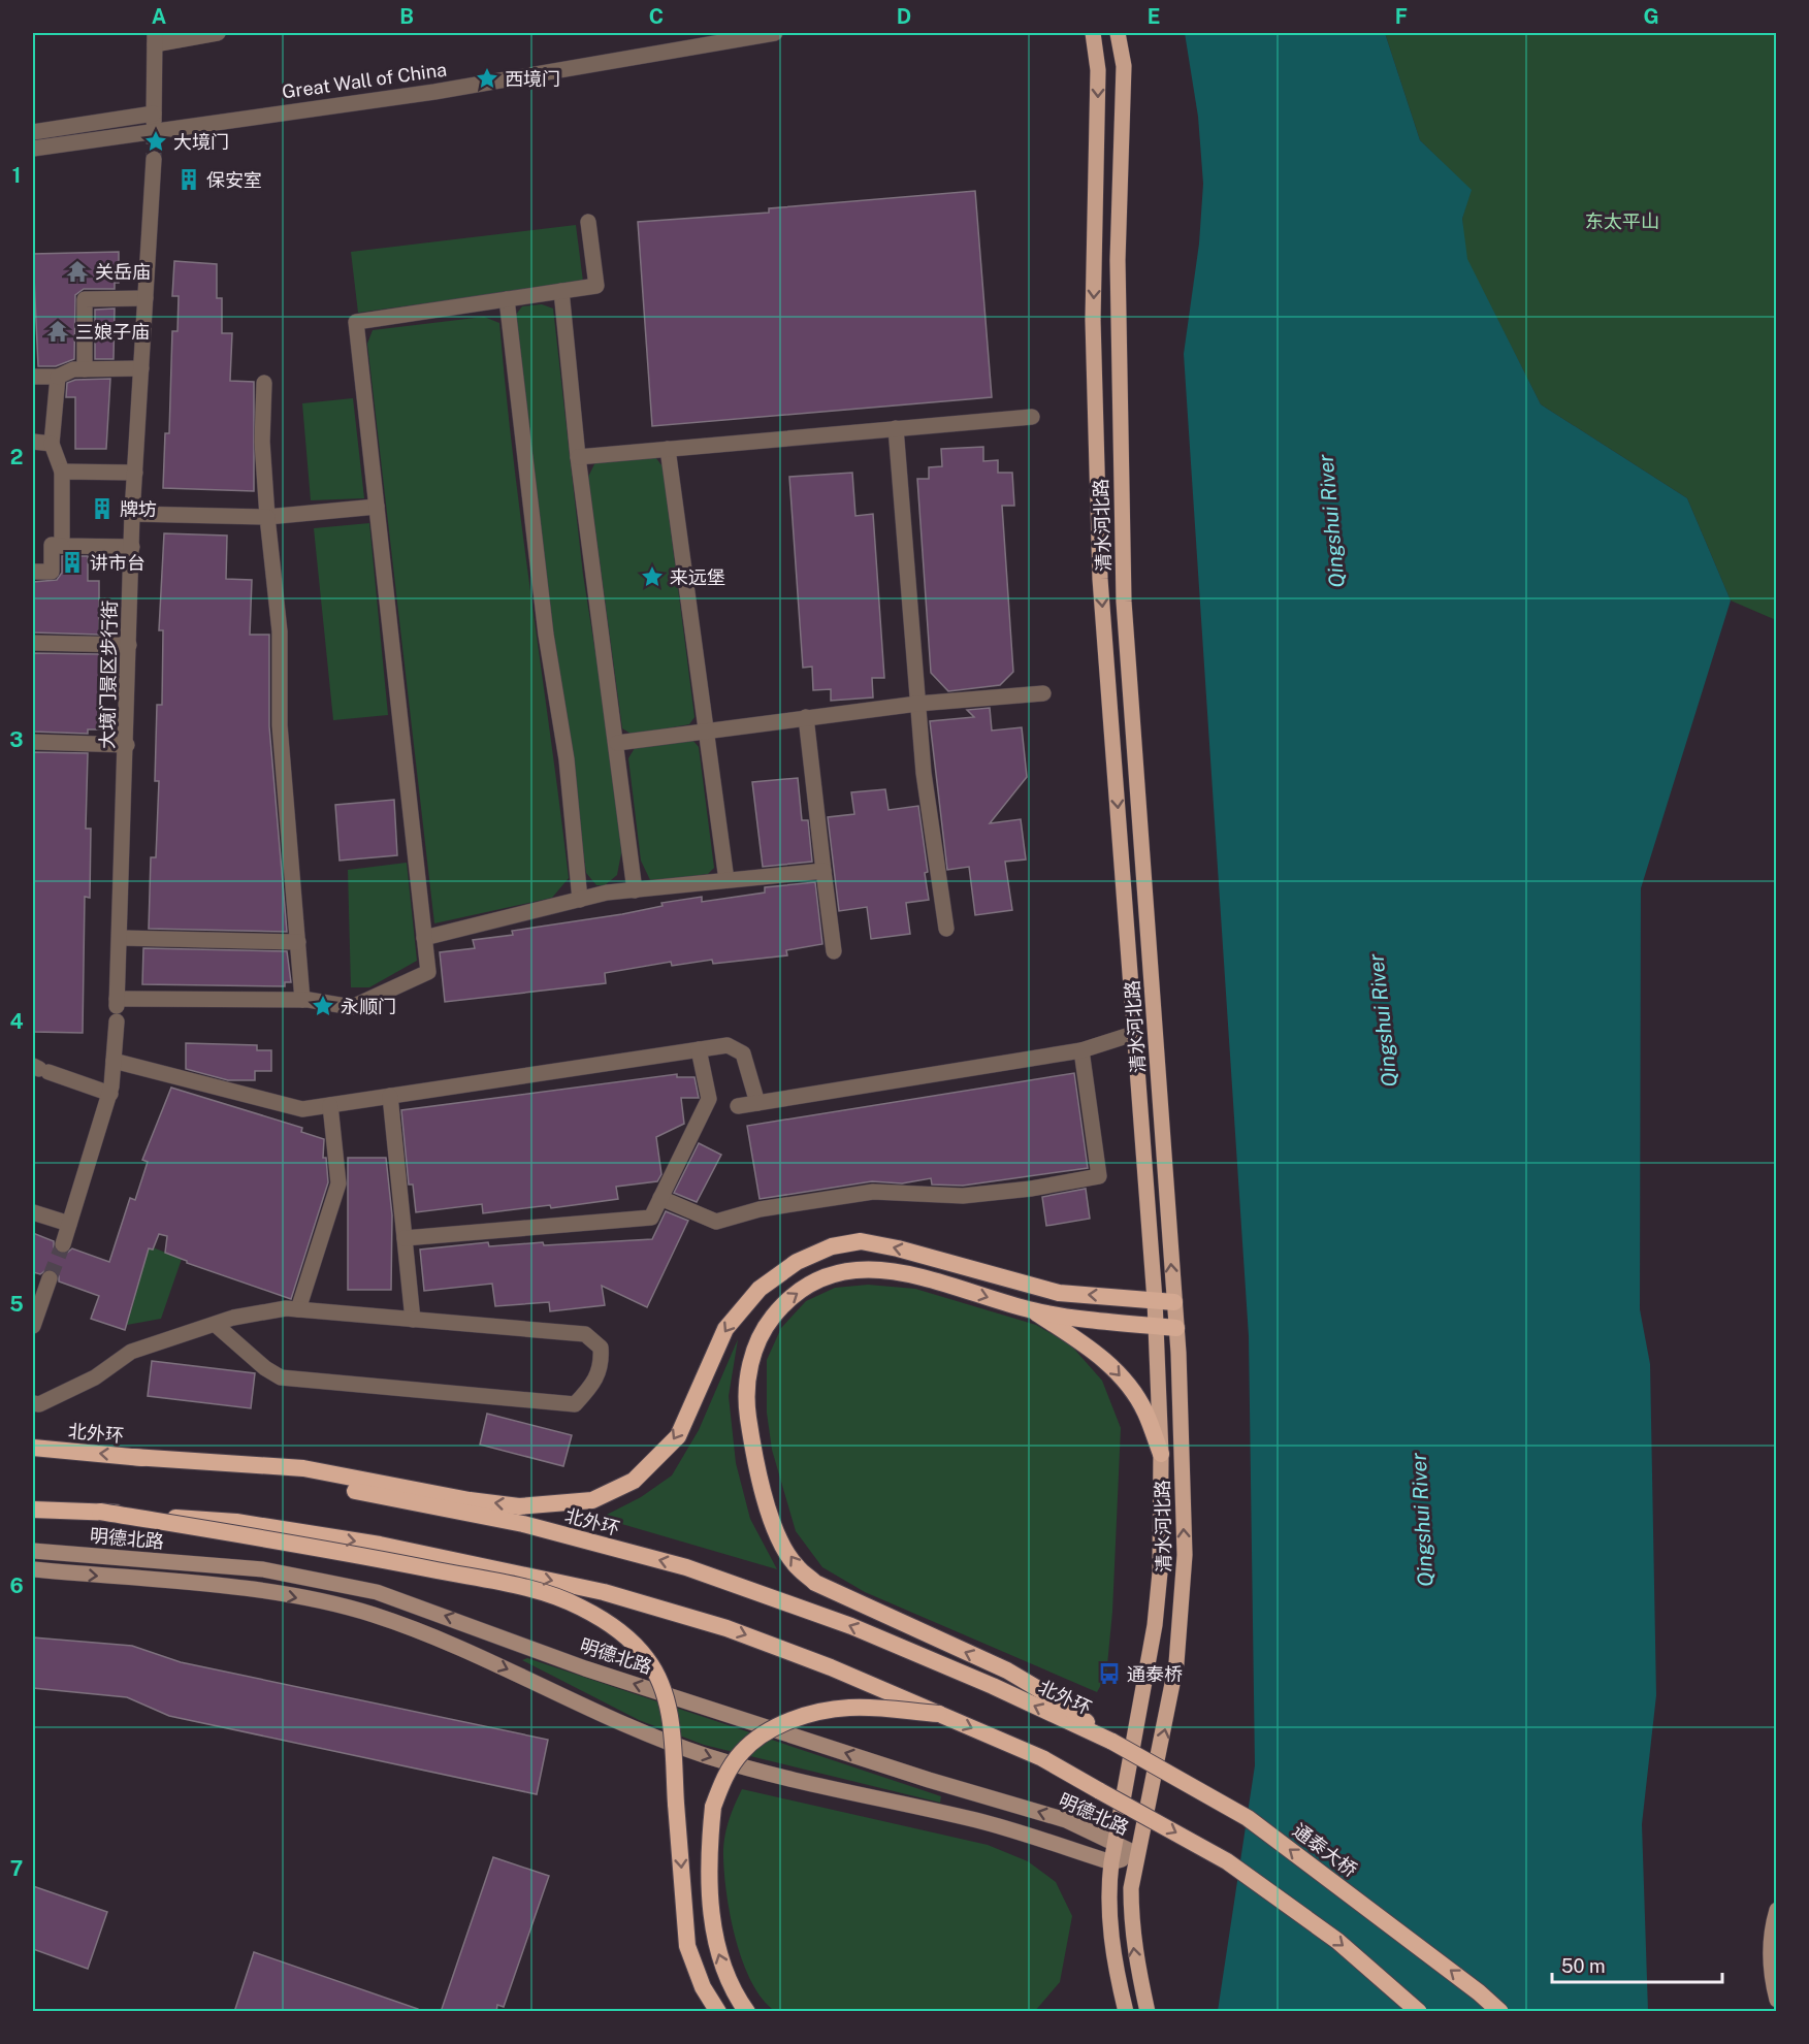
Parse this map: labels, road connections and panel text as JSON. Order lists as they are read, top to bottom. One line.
{"streets":{"highway":["北外环","通泰大桥"],"main road":["清水河北路","明德北路"],"street":["Great Wall of China","大境门景区步行街"]},"crossings":[["清水河北路","明德北路"],["北外环","通泰大桥"]],"water":["Qingshui River"],"parks":["东太平山"],"places":{"place":["西境门","大境门","来远堡","永顺门"],"building":["保安室","牌坊","讲市台"],"temple":["关岳庙","三娘子庙"],"bus stop":["通泰桥"]},"scale_bar":"50 m","grid":{"columns":["A","B","C","D","E","F","G"],"rows":["1","2","3","4","5","6","7"]}}
